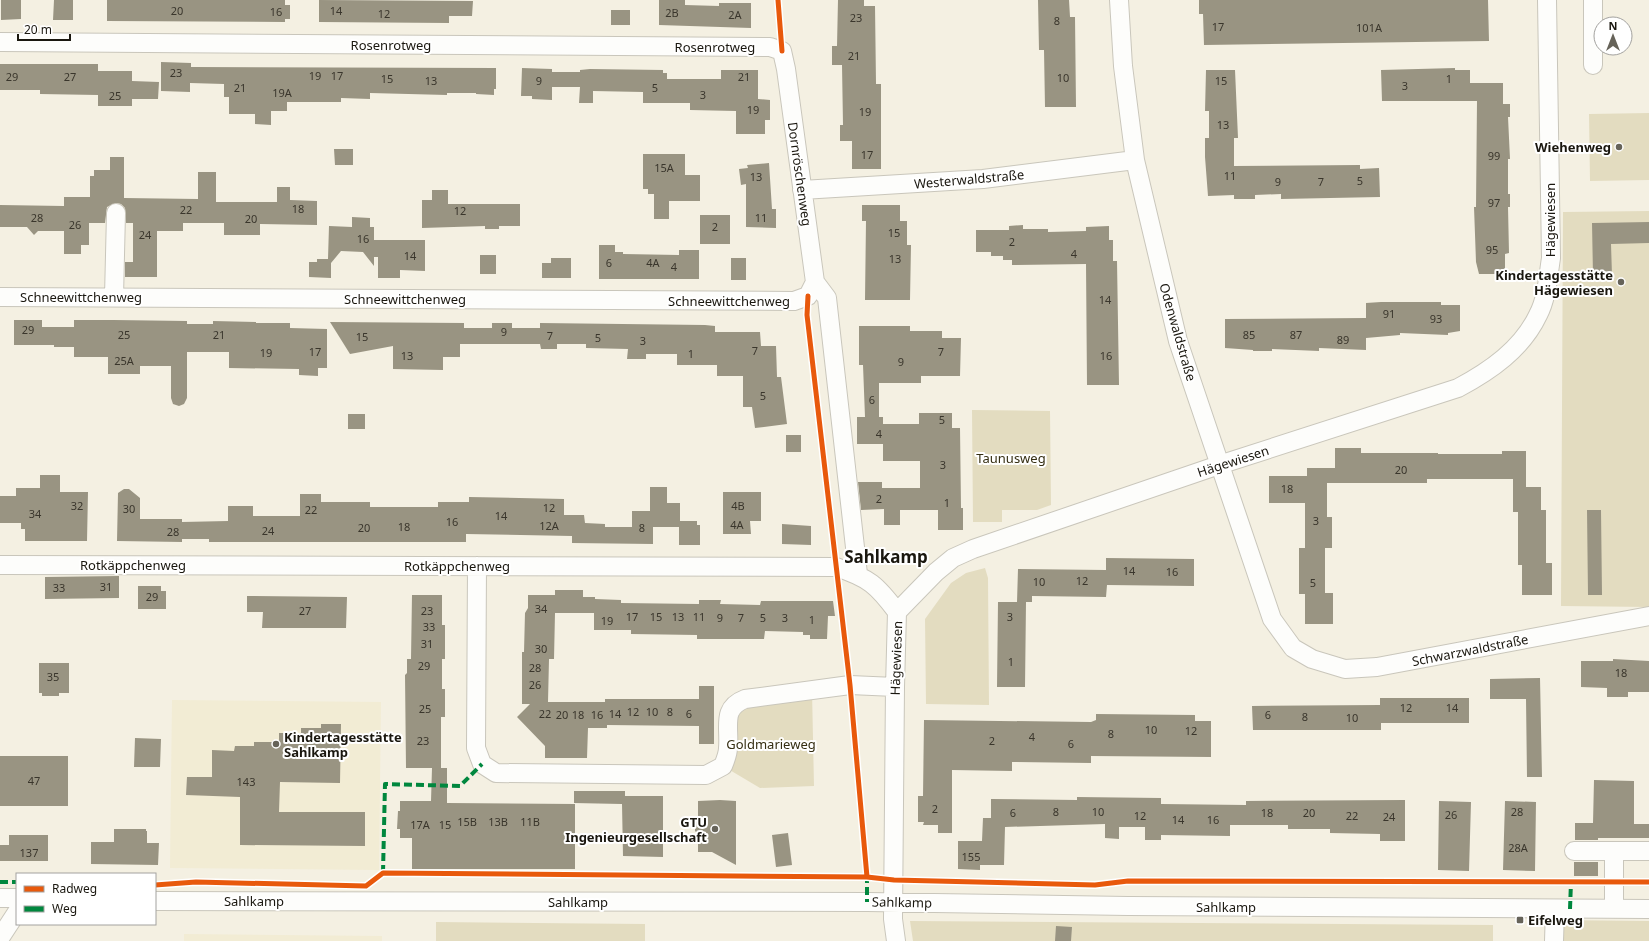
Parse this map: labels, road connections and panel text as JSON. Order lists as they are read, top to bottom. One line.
{"streets":{"street":["Rosenrotweg","Dornröschenweg","Westerwaldstraße","Hägewiesen","Schneewittchenweg","Odenwaldstraße","Rotkäppchenweg","Schwarzwaldstraße","Sahlkamp"]},"crossings":[["Rosenrotweg","Dornröschenweg"],["Dornröschenweg","Westerwaldstraße"],["Dornröschenweg","Schneewittchenweg"],["Westerwaldstraße","Odenwaldstraße"],["Hägewiesen","Odenwaldstraße"],["Hägewiesen","Rotkäppchenweg"],["Hägewiesen","Sahlkamp"],["Odenwaldstraße","Schwarzwaldstraße"]],"districts":["Sahlkamp"],"parks":["Taunusweg","Goldmarieweg"],"places":{"other":["Wiehenweg","Kindertagesstätte Hägewiesen","Kindertagesstätte Sahlkamp","GTU Ingenieurgesellschaft"],"transit":["Eifelweg"]},"house_numbers":["20","14","16","2B","12","2A","23","8","17","101A","21","23","19","17","29","27","21","10","15","1","13","9","15","3","21","5","19A","3","25","19","19","13","17","99","15A","11","13","5","9","7","97","18","22","12","28","11","20","26","2","15","24","16","2","95","4","14","13","6","4A","4","14","91","93","29","9","25","21","85","87","7","15","5","89","3","7","17","7","19","1","13","16","25A","9","5","6","5","4","3","20","18","2","1","32","4B","12","30","22","34","14","3","16","4A","12A","18","20","8","24","28","14","16","12","10","5","31","33","29","34","27","23","17","15","13","11","3","9","7","5","3","1","19","33","31","30","1","29","28","18","35","26","12","14","25","12","10","8","22","14","6","20","18","16","6","8","10","10","12","8","4","23","2","6","47","143","2","8","10","28","6","18","20","26","12","22","24","14","16","15B","13B","11B","17A","15","28A","137","155"],"legend":["Radweg","Weg"],"scale_bar":"20 m","north":"top"}
